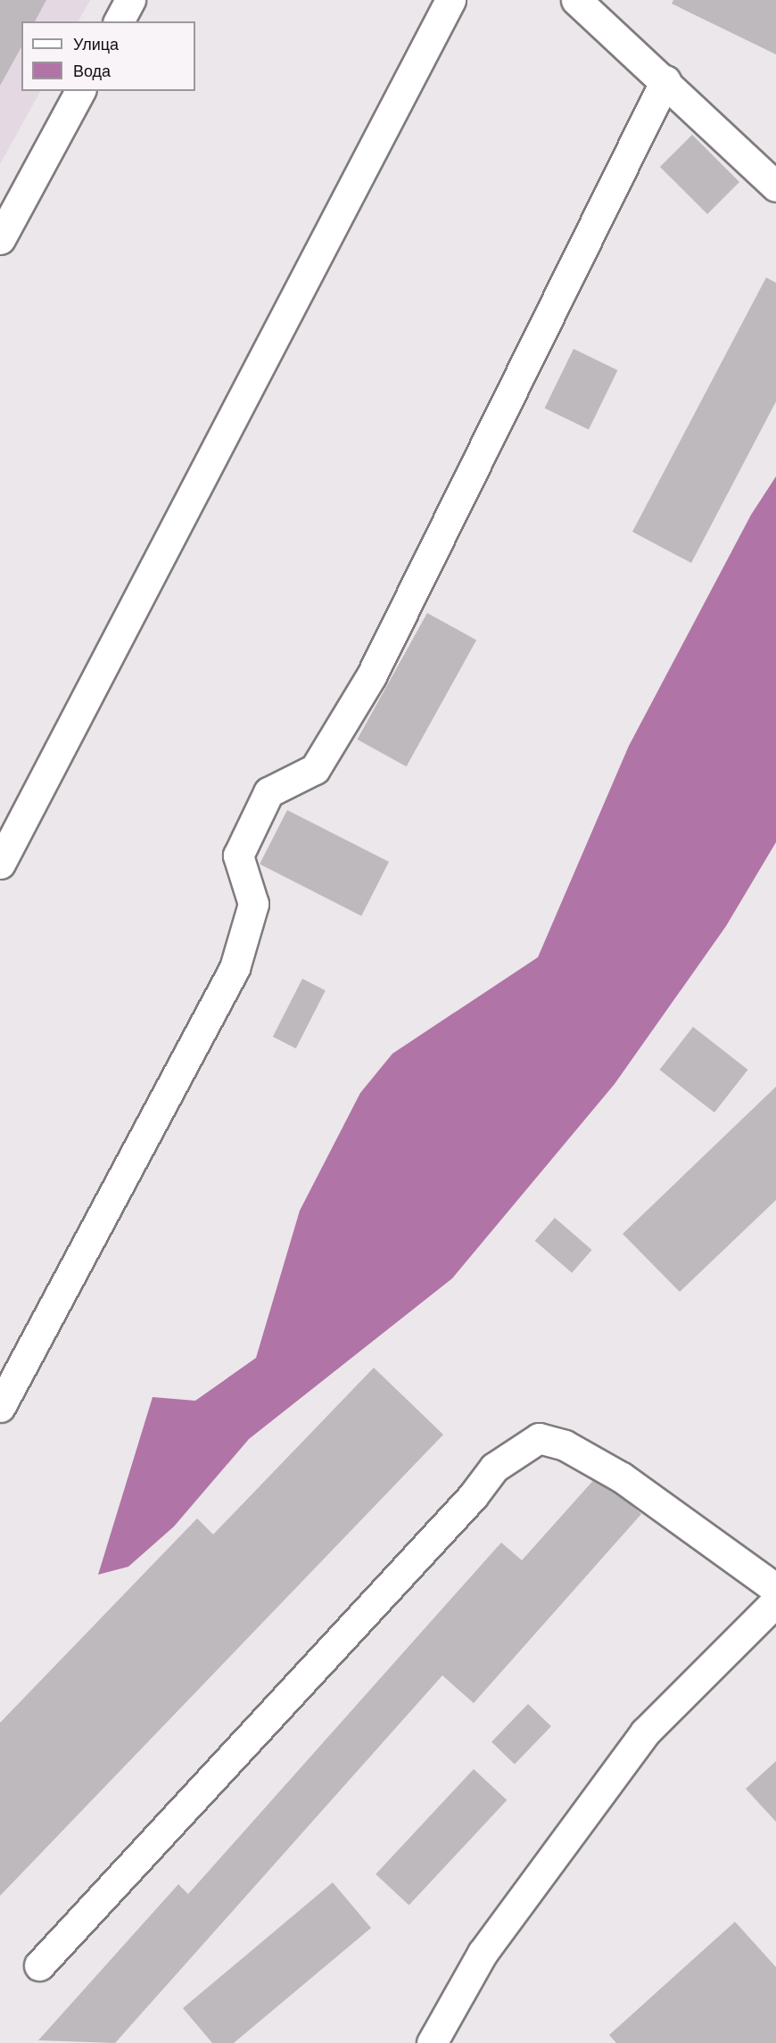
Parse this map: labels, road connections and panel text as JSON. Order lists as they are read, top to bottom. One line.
{"legend":["Улица","Вода"]}
